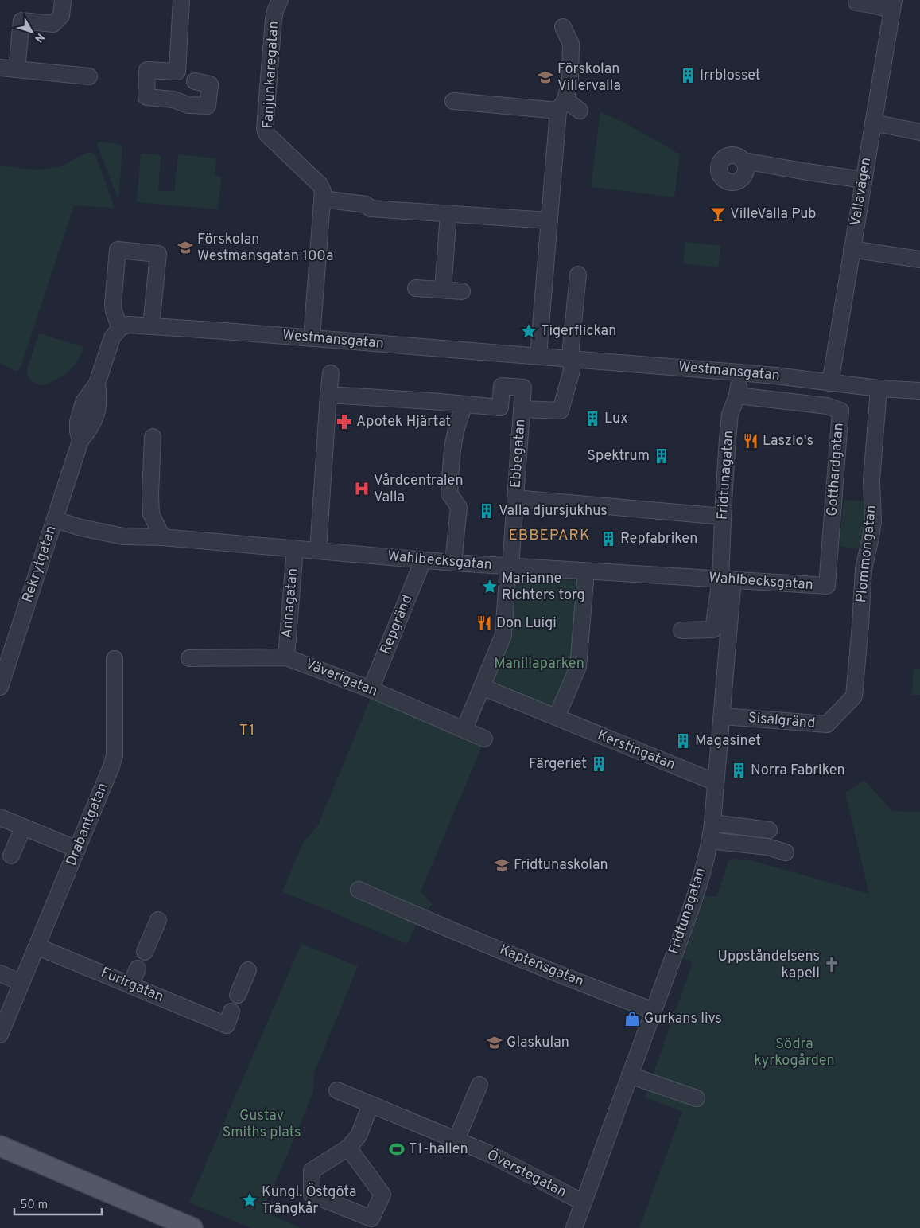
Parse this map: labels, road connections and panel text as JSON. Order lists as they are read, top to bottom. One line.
{"streets":{"street":["Fanjunkaregatan","Vallavägen","Westmansgatan","Ebbegatan","Gotthardgatan","Fridtunagatan","Plommongatan","Wahlbecksgatan","Rekrytgatan","Annagatan","Repgränd","Väverigatan","Sisalgränd","Kerstingatan","Drabantgatan","Kaptensgatan","Furirgatan","Överstegatan"]},"crossings":[["Fanjunkaregatan","Westmansgatan"],["Vallavägen","Westmansgatan"],["Westmansgatan","Ebbegatan"],["Westmansgatan","Fridtunagatan"],["Westmansgatan","Plommongatan"],["Westmansgatan","Rekrytgatan"],["Ebbegatan","Wahlbecksgatan"],["Ebbegatan","Väverigatan"],["Ebbegatan","Kerstingatan"],["Gotthardgatan","Fridtunagatan"],["Gotthardgatan","Wahlbecksgatan"],["Fridtunagatan","Wahlbecksgatan"],["Fridtunagatan","Sisalgränd"],["Fridtunagatan","Kerstingatan"],["Fridtunagatan","Kaptensgatan"],["Fridtunagatan","Överstegatan"],["Plommongatan","Sisalgränd"],["Wahlbecksgatan","Rekrytgatan"],["Wahlbecksgatan","Annagatan"],["Wahlbecksgatan","Repgränd"],["Annagatan","Väverigatan"],["Repgränd","Väverigatan"],["Drabantgatan","Furirgatan"]],"districts":["EBBEPARK","T1"],"parks":["Manillaparken","Södra kyrkogården","Gustav Smiths plats"],"places":{"building":["Irrblosset","Lux","Spektrum","Valla djursjukhus","Repfabriken","Magasinet","Färgeriet","Norra Fabriken"],"school or university":["Förskolan Villervalla","Förskolan Westmansgatan 100a","Fridtunaskolan","Glaskulan"],"bar":["VilleValla Pub"],"place":["Tigerflickan","Marianne Richters torg","Kungl. Östgöta Trängkår"],"pharmacy":["Apotek Hjärtat"],"restaurant":["Laszlo's","Don Luigi"],"hospital":["Vårdcentralen Valla"],"church":["Uppståndelsens kapell"],"shop":["Gurkans livs"],"sports":["T1-hallen"]},"scale_bar":"50 m","north":"bottom right"}
